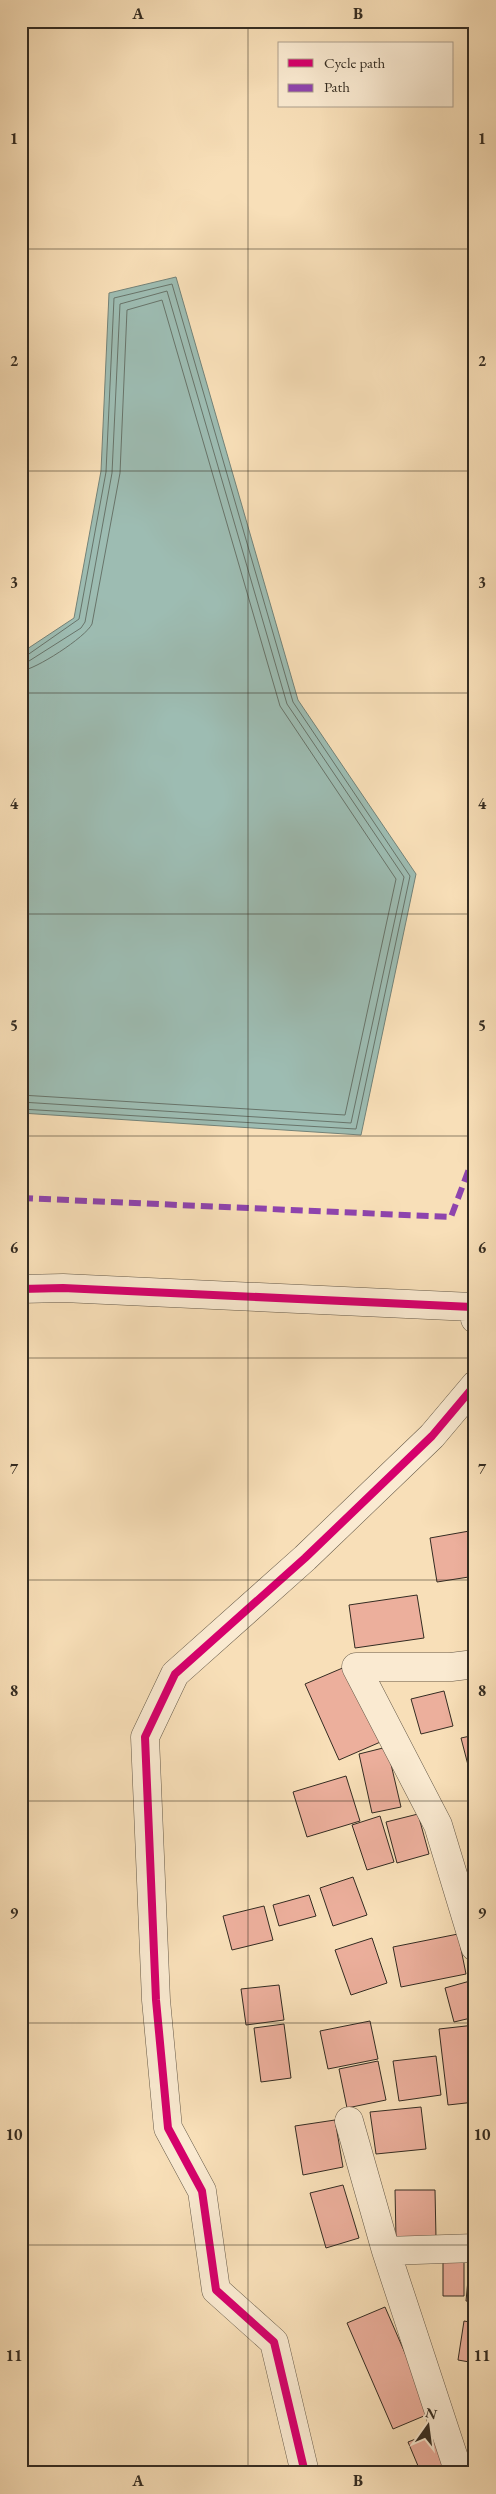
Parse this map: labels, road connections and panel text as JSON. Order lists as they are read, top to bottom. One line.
{"legend":["Cycle path","Path"],"north":"top","grid":{"columns":["A","B"],"rows":["1","2","3","4","5","6","7","8","9","10","11"]}}
